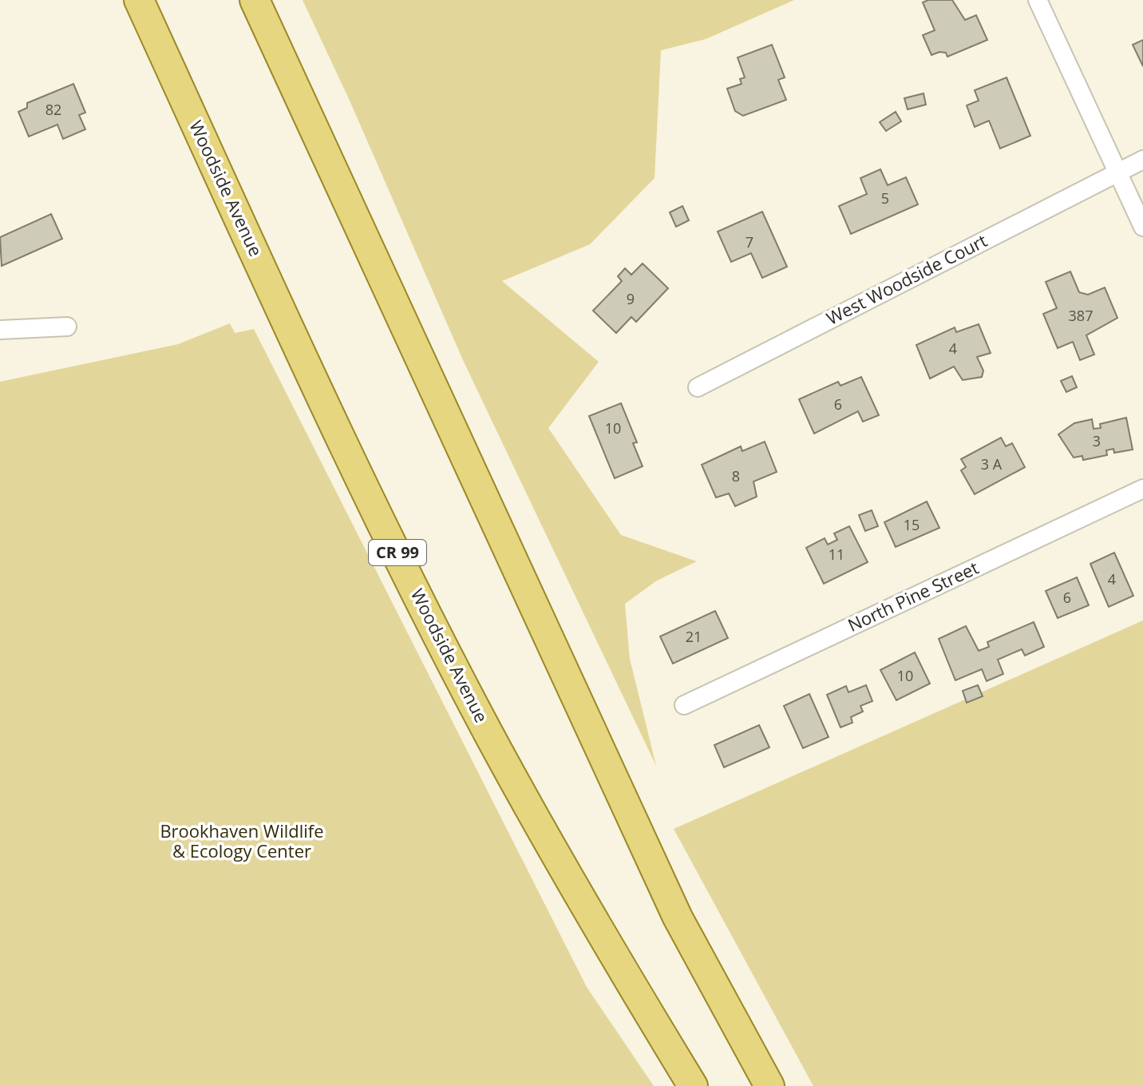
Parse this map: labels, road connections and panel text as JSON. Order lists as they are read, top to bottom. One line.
{"streets":{"main road":["Woodside Avenue","CR 99"],"street":["West Woodside Court","North Pine Street"]},"parks":["Brookhaven Wildlife & Ecology Center"],"house_numbers":["82","5","7","9","387","4","6","10","3","3 A","8","15","11","4","6","21","10"]}
